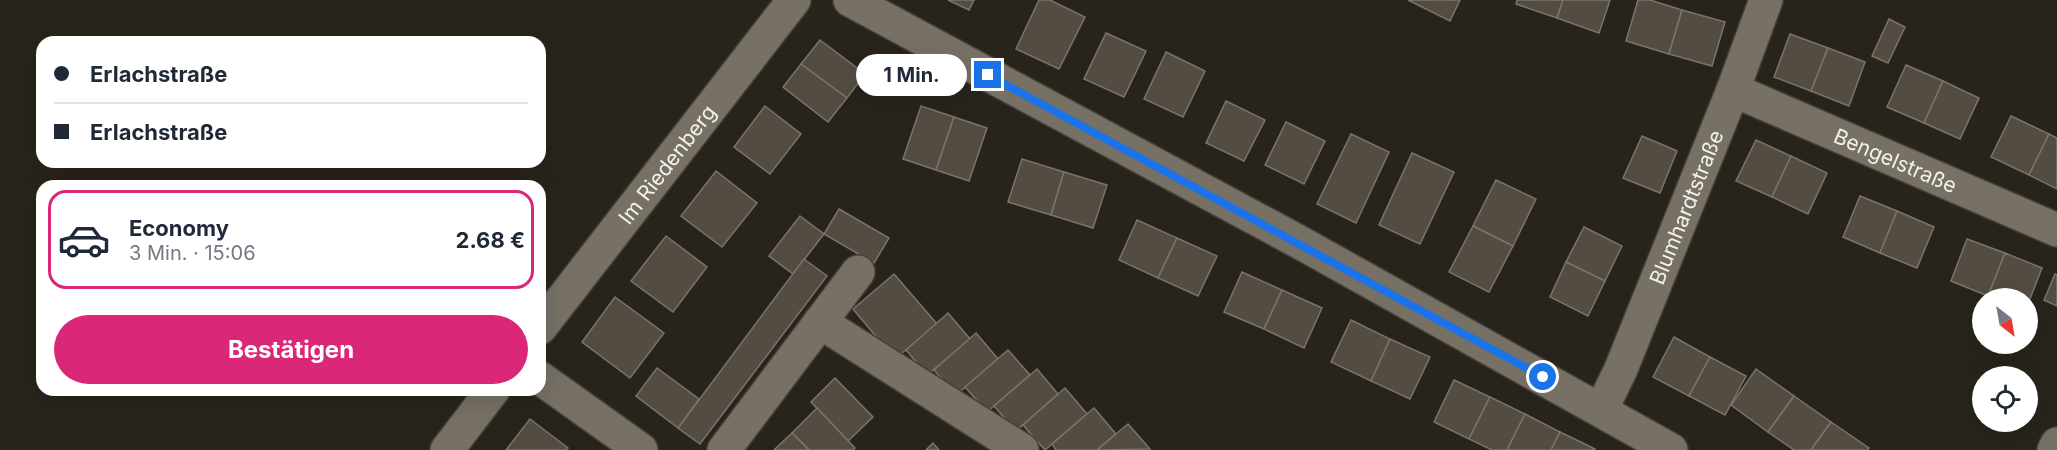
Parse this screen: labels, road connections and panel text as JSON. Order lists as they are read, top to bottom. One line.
{"streets":{"street":["Bengelstraße","Im Riedenberg","Blumhardtstraße"]},"crossings":[["Bengelstraße","Blumhardtstraße"]],"north":"bottom right","page":{"banner":["Erlachstraße","Erlachstraße"],"bubble":"1 Min.","list":[{"name":"Economy","note":"3 Min. · 15:06","value":"2.68 €"}],"buttons":"Bestätigen"}}
